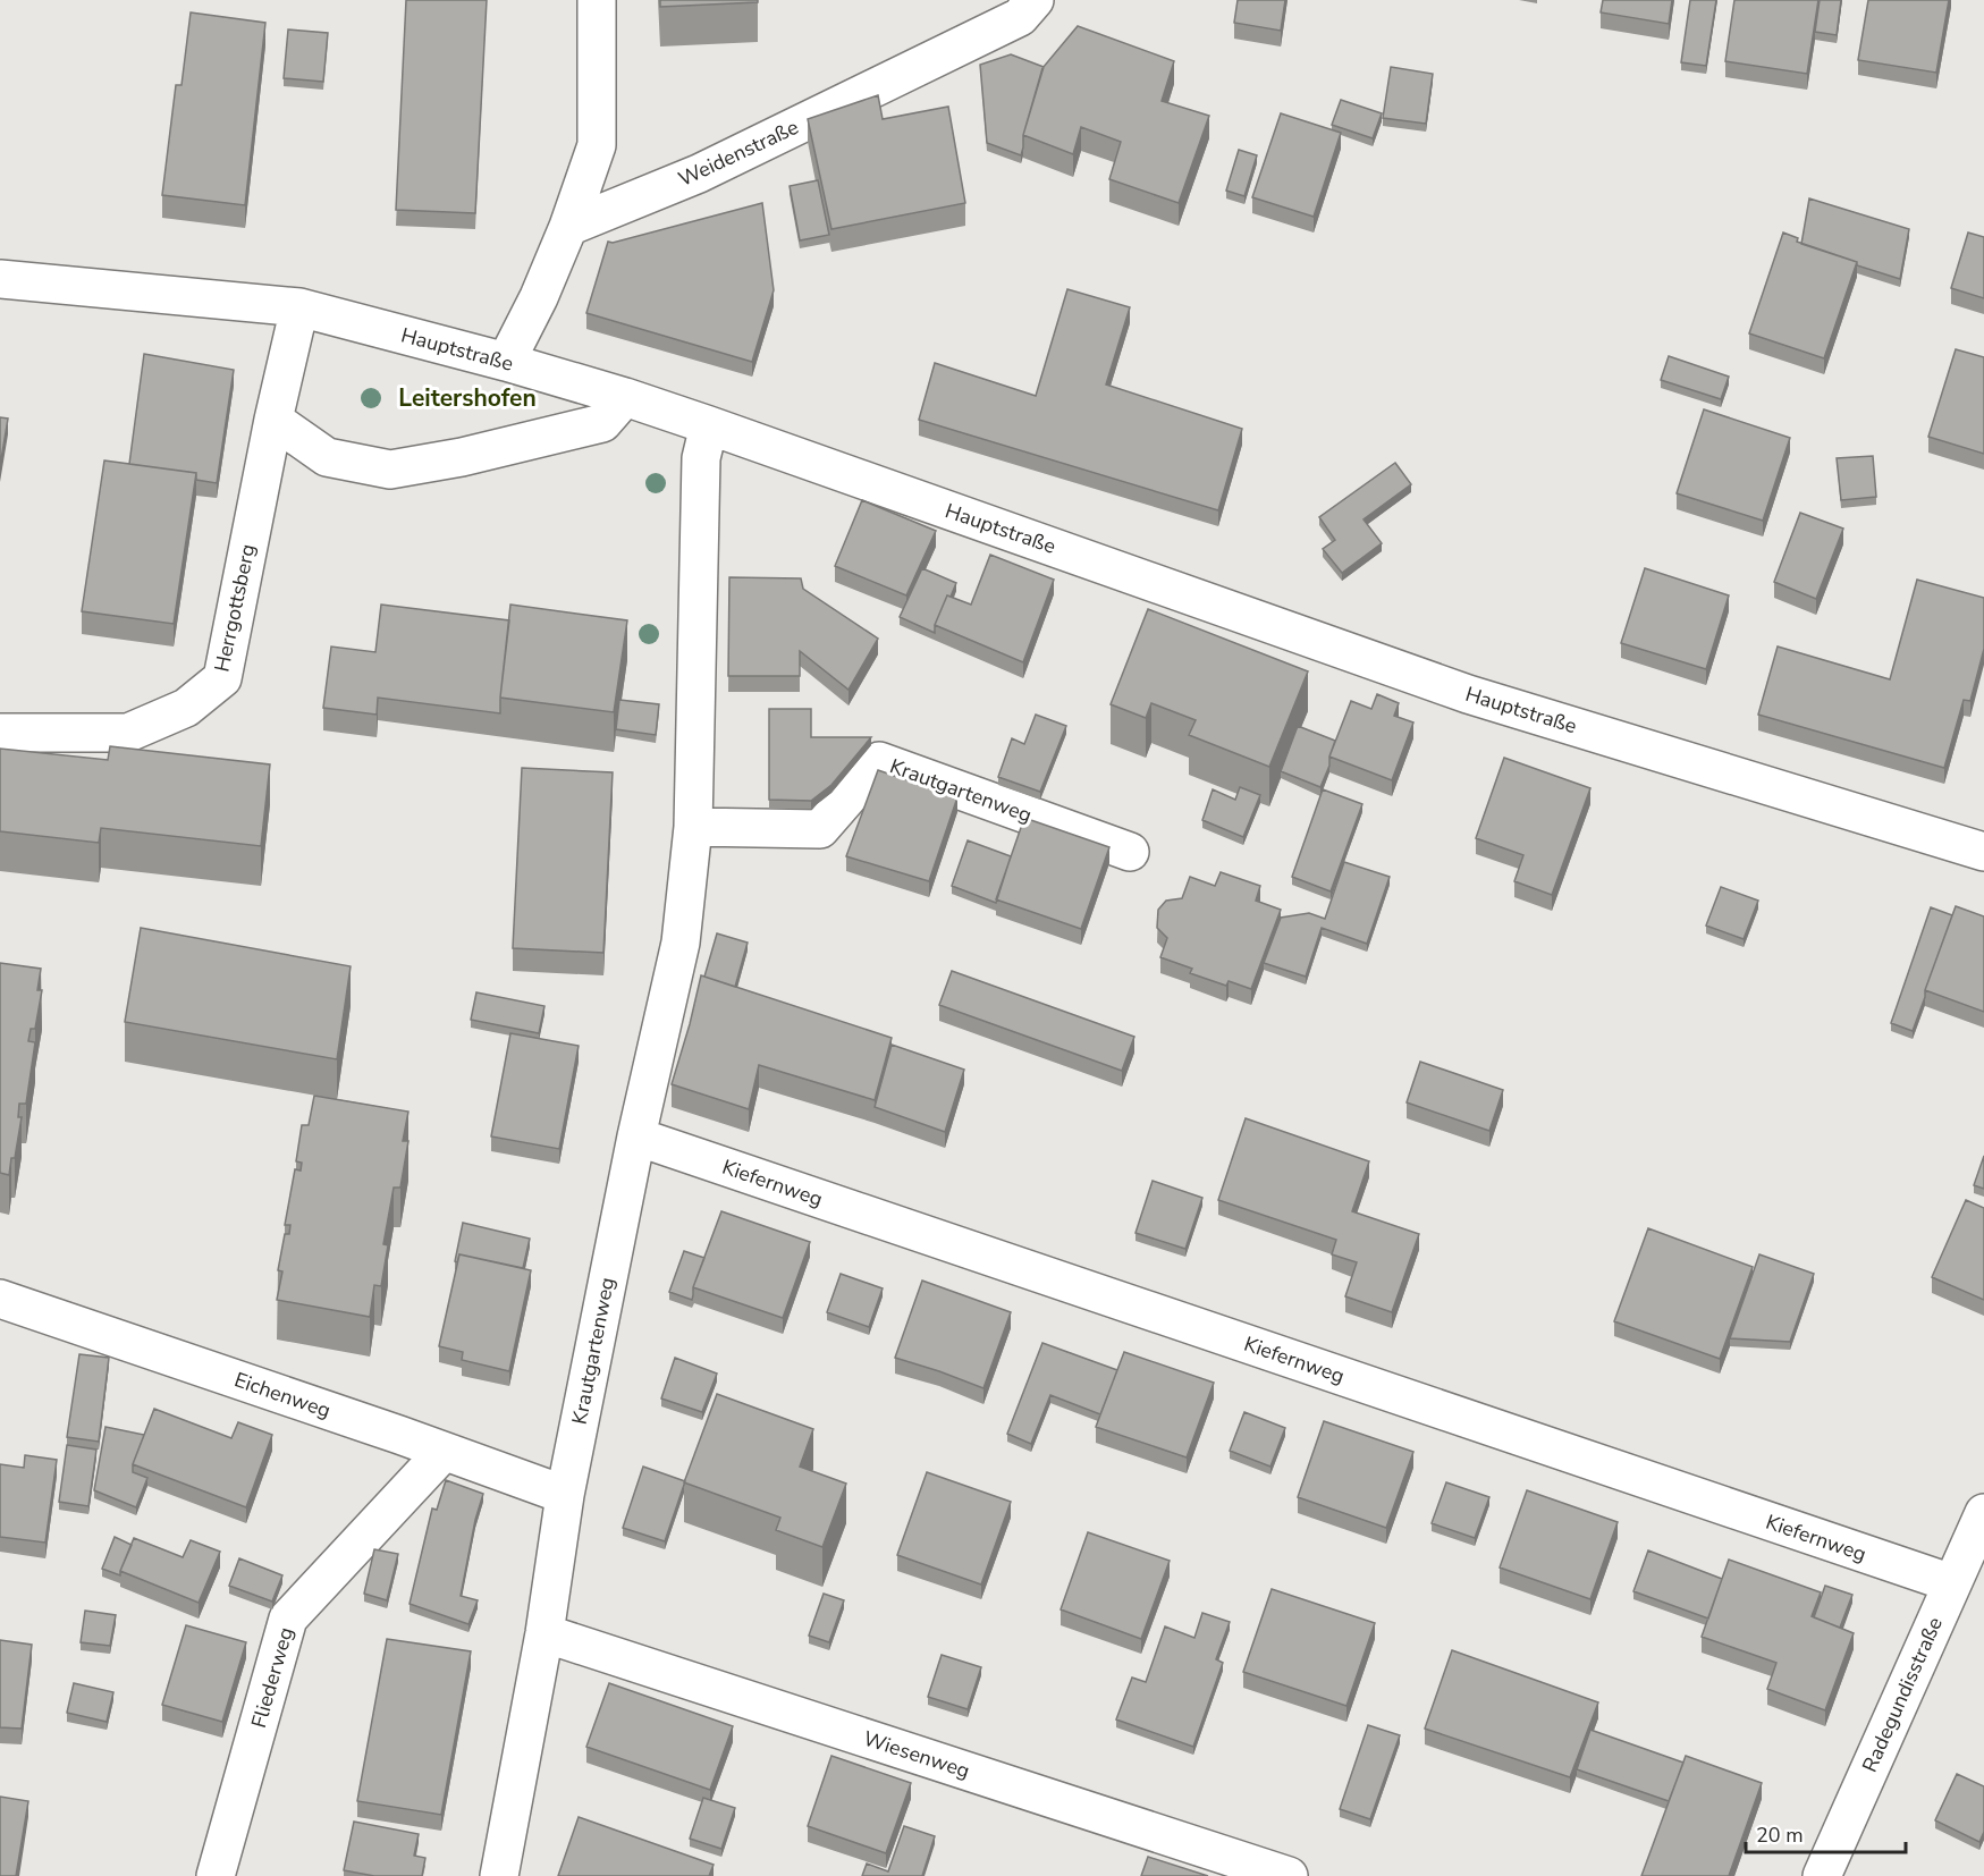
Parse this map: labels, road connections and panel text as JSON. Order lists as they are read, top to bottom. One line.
{"streets":{"street":["Weidenstraße","Hauptstraße","Herrgottsberg","Krautgartenweg","Kiefernweg","Eichenweg","Fliederweg","Radegundisstraße","Wiesenweg"]},"crossings":[["Hauptstraße","Herrgottsberg"],["Hauptstraße","Krautgartenweg"],["Krautgartenweg","Kiefernweg"],["Krautgartenweg","Eichenweg"],["Krautgartenweg","Wiesenweg"],["Kiefernweg","Radegundisstraße"],["Eichenweg","Fliederweg"]],"districts":["Leitershofen"],"scale_bar":"20 m"}
